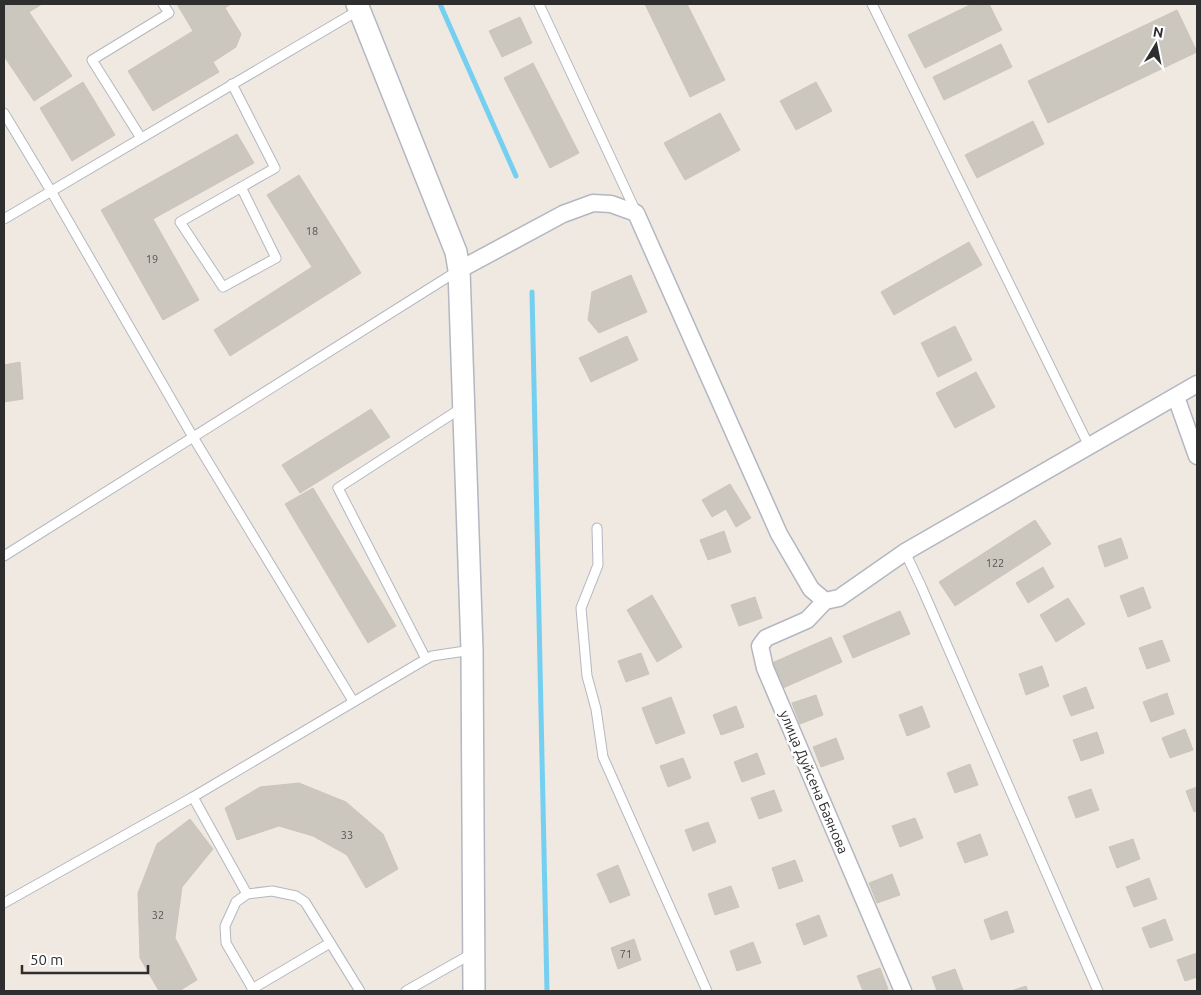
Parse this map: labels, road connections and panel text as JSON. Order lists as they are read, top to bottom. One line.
{"streets":{"street":["улица Дуйсена Баянова"]},"house_numbers":["18","19","122","33","32","71"],"scale_bar":"50 m","north":"top"}
